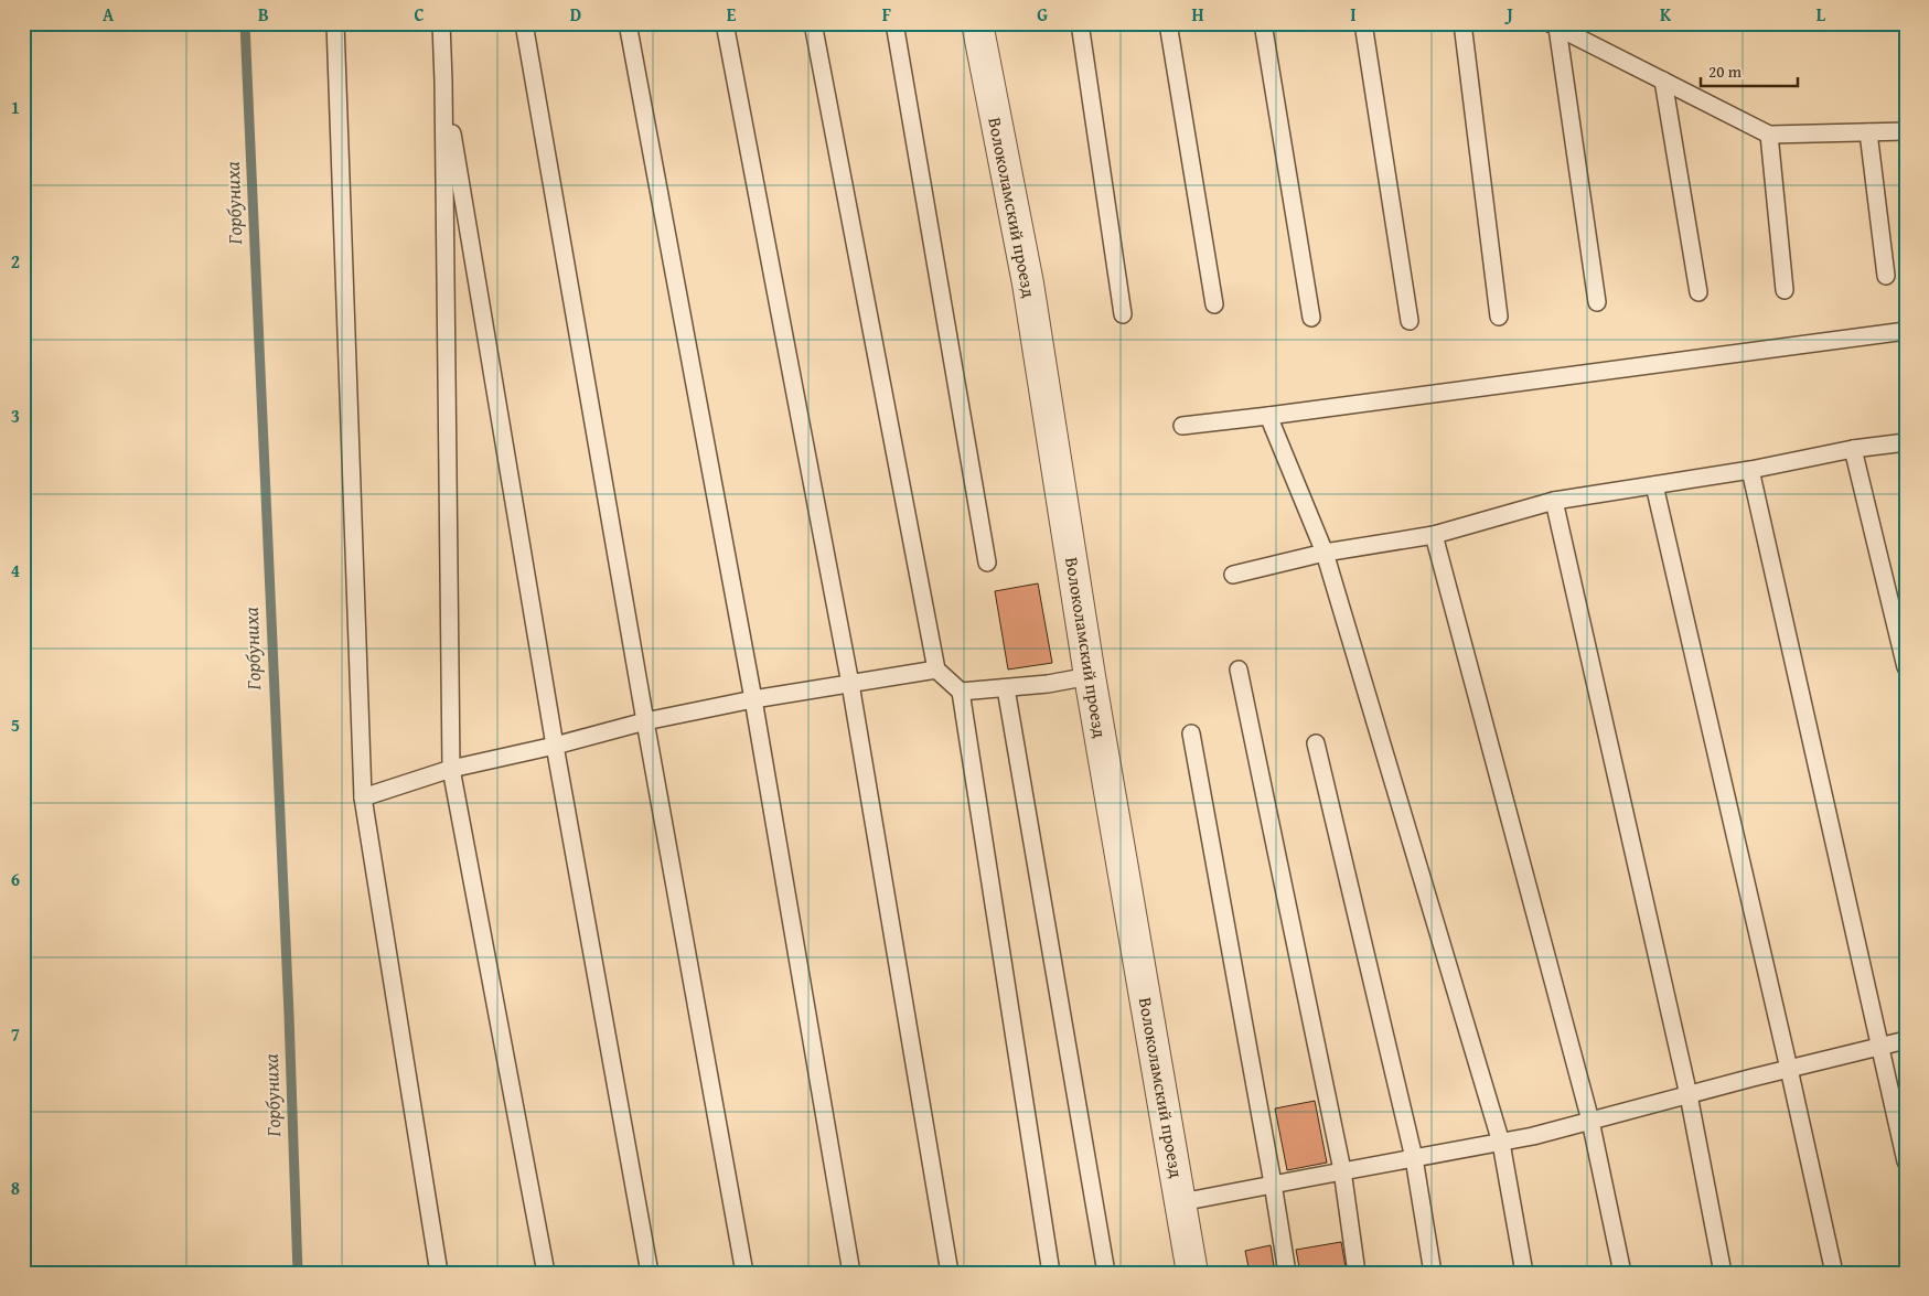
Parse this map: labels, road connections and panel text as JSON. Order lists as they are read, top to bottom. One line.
{"streets":{"street":["Волоколамский проезд"]},"water":["Горбуниха"],"scale_bar":"20 m","grid":{"columns":["A","B","C","D","E","F","G","H","I","J","K","L"],"rows":["1","2","3","4","5","6","7","8"]}}
